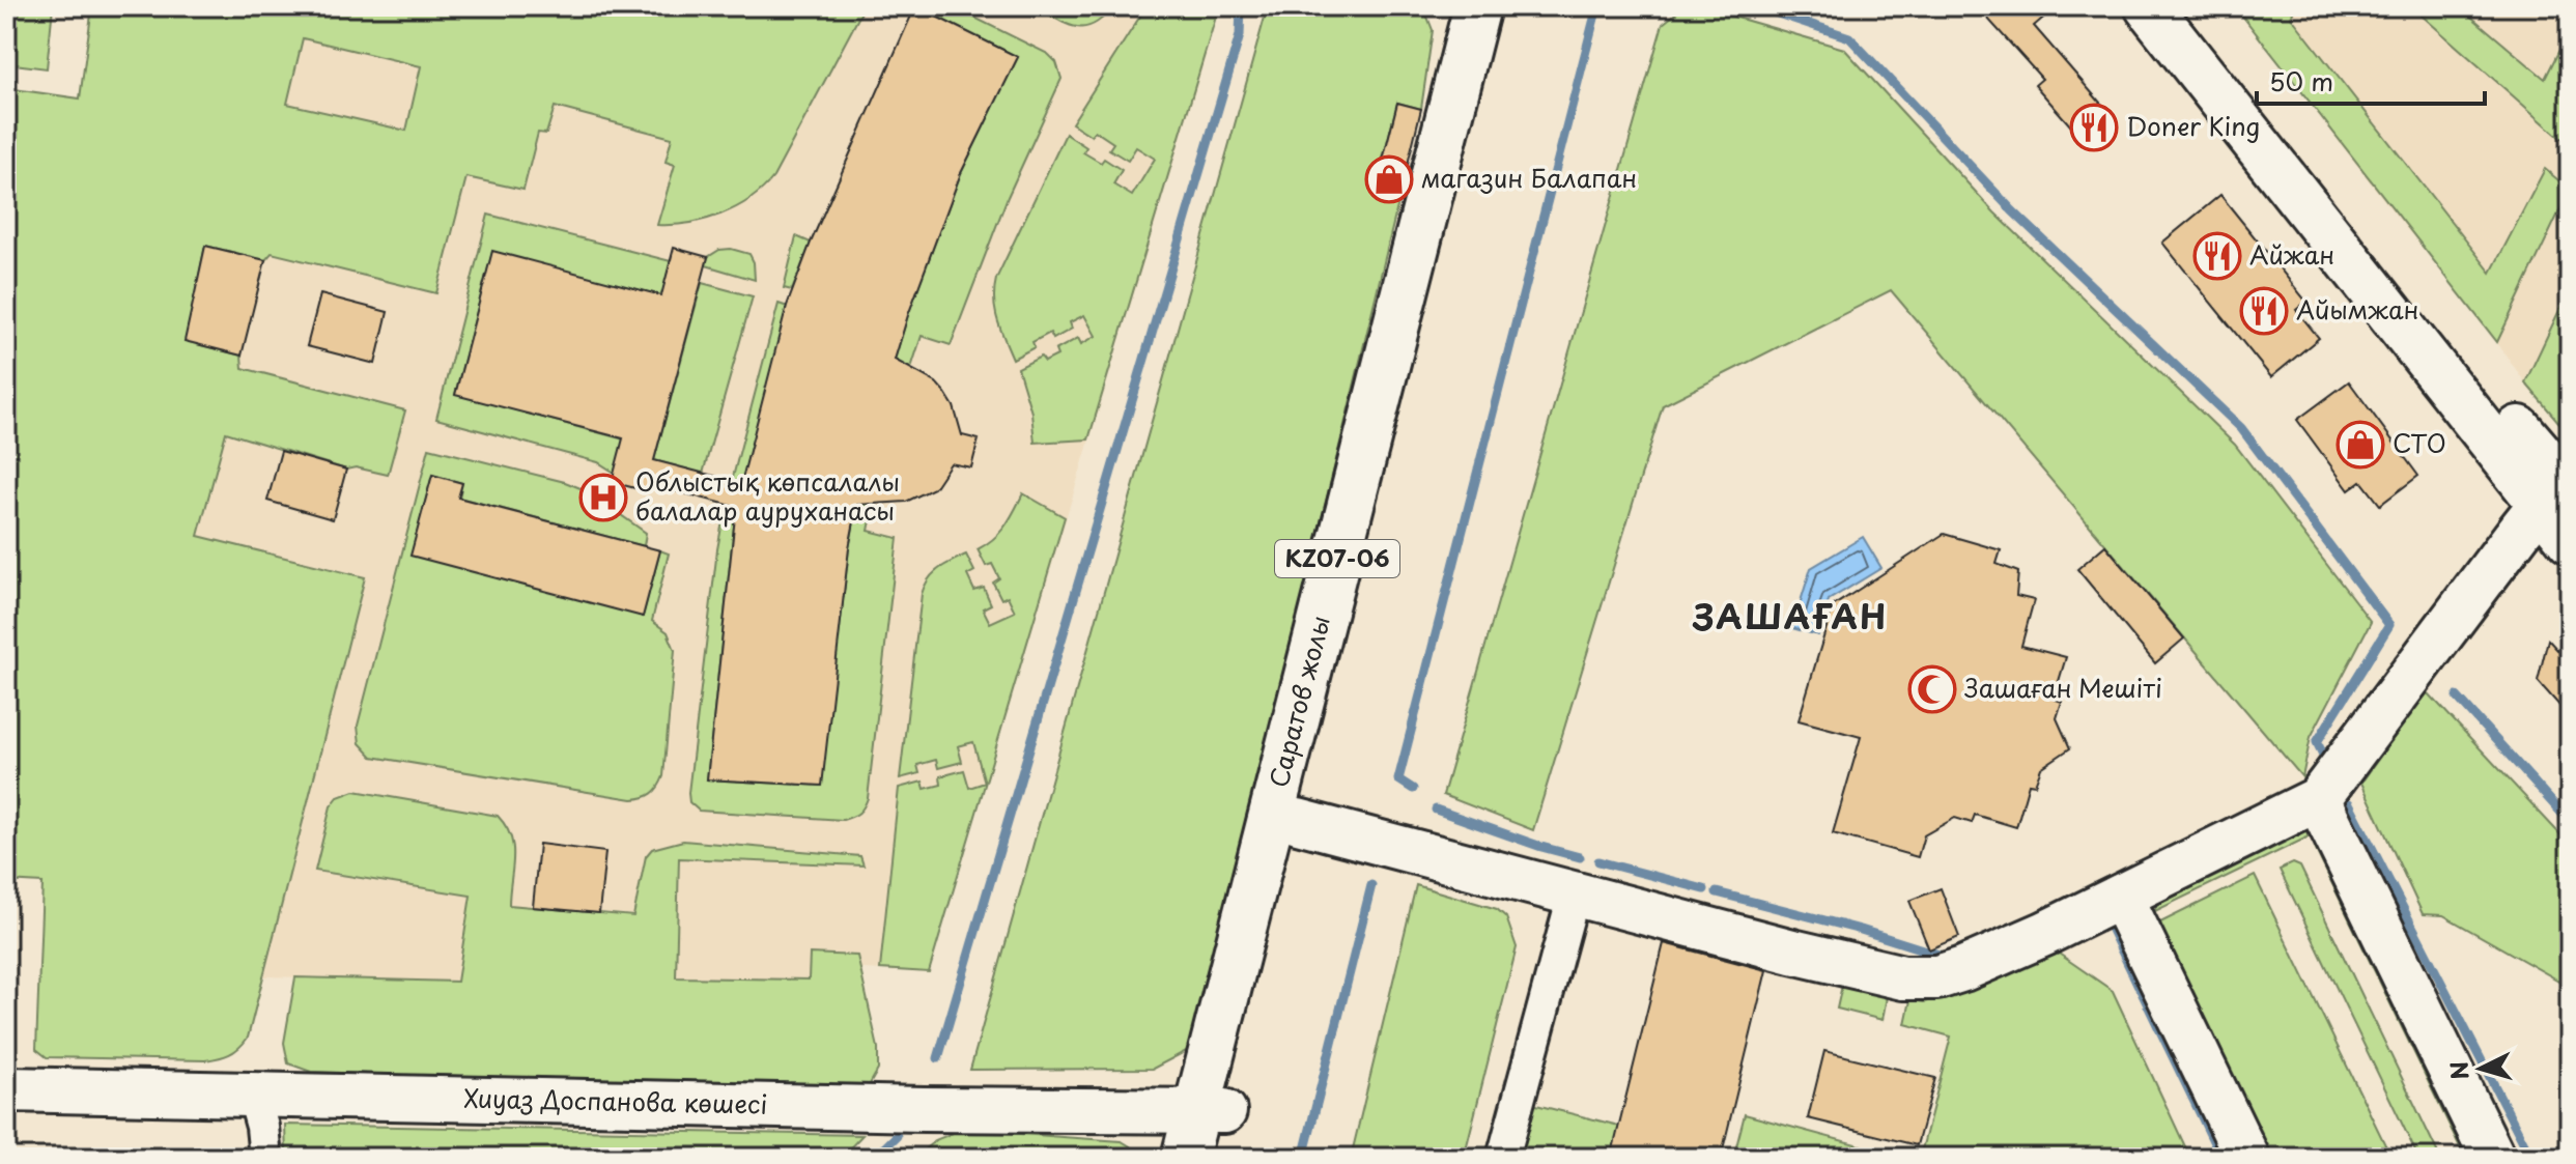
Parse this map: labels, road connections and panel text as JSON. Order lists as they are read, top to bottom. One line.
{"streets":{"main road":["KZ07-06","Саратов жолы","Хиуаз Доспанова көшесі"]},"crossings":[["Саратов жолы","Хиуаз Доспанова көшесі"]],"districts":["ЗАШАҒАН"],"places":{"restaurant":["Doner King","Айжан","Айымжан"],"shop":["магазин Балапан","СТО"],"hospital":["Облыстық көпсалалы балалар ауруханасы"],"mosque":["Зашаған Мешіті"]},"scale_bar":"50 m","north":"left"}
